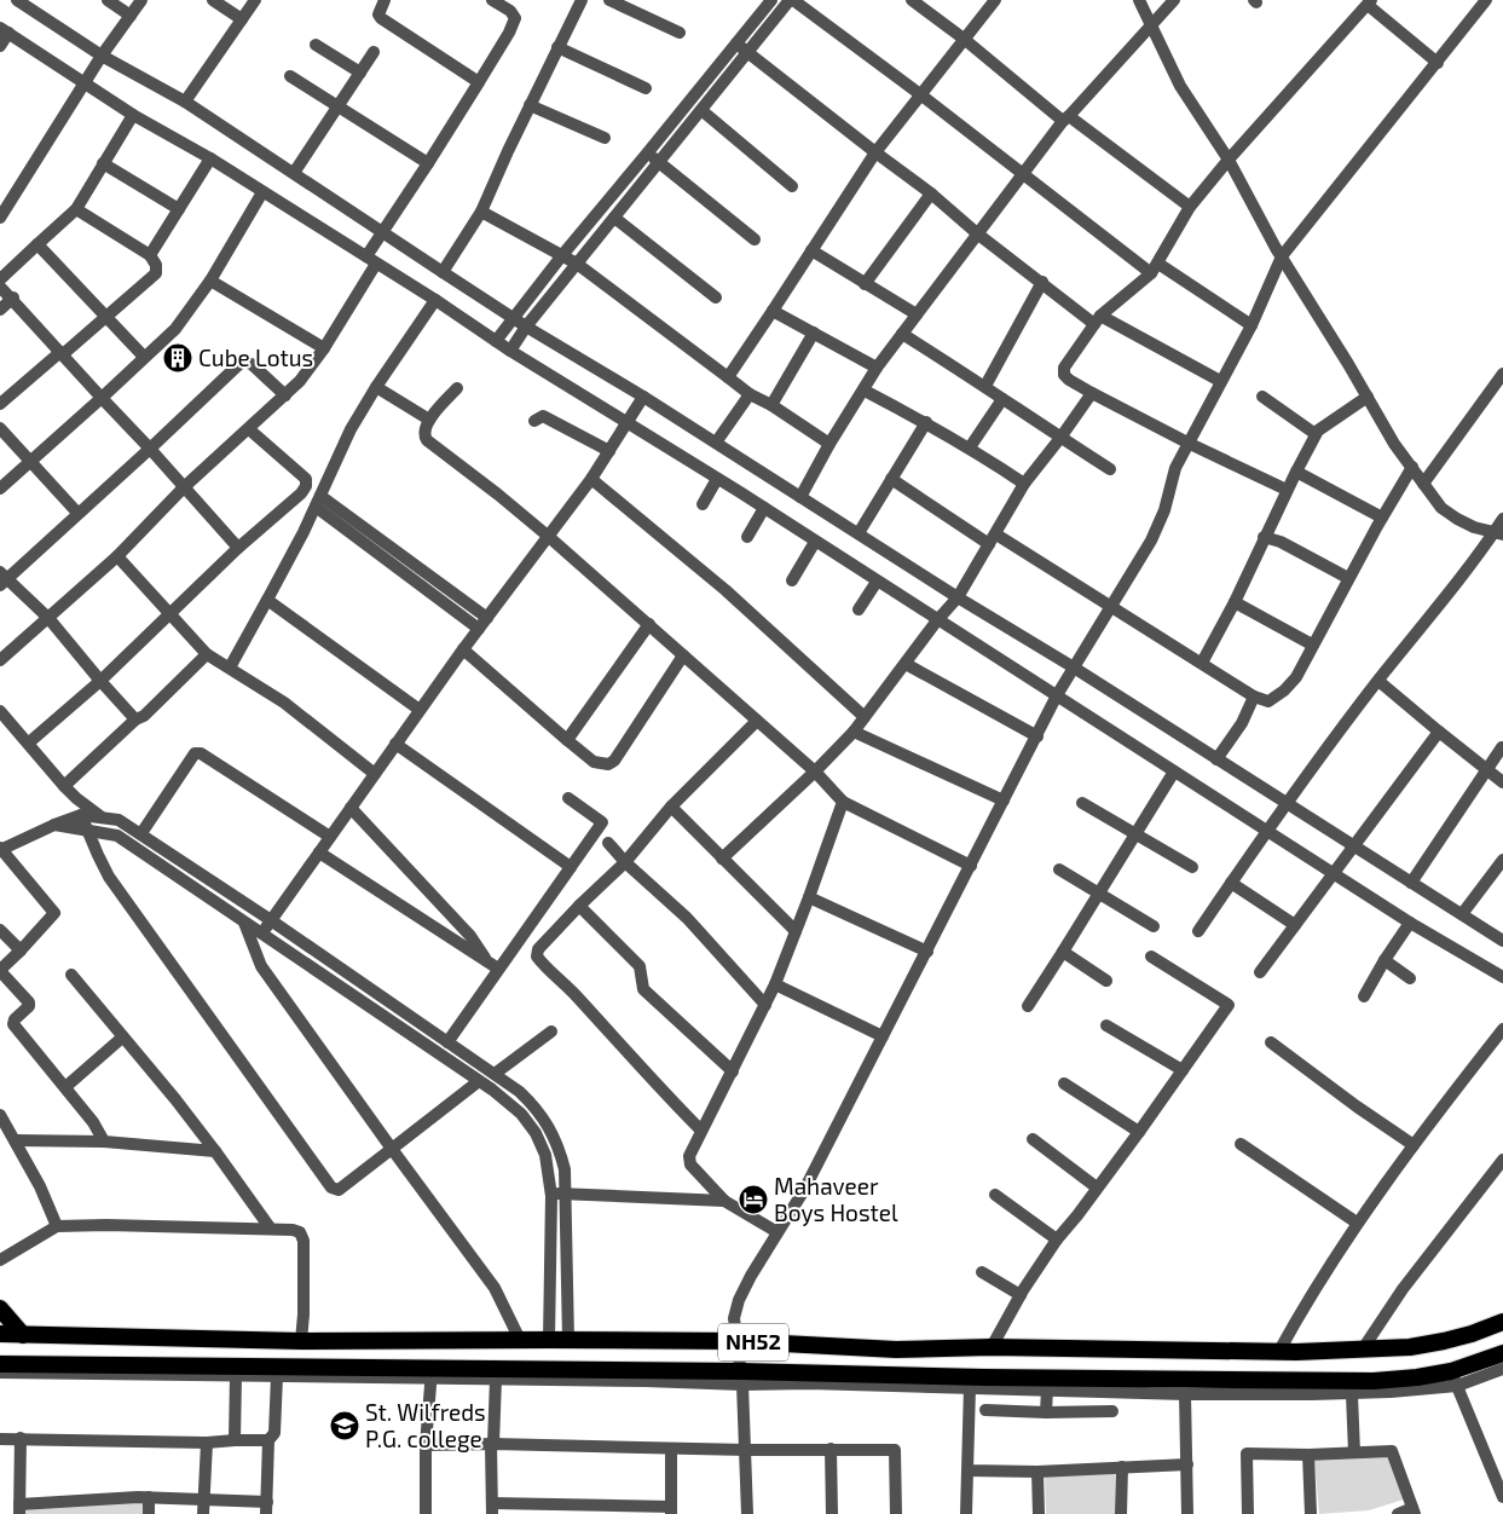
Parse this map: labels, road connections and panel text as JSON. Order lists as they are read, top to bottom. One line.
{"streets":{"highway":["NH52"]},"places":{"building":["Cube Lotus"],"hotel":["Mahaveer Boys Hostel"],"school or university":["St. Wilfreds P.G. college"]}}
